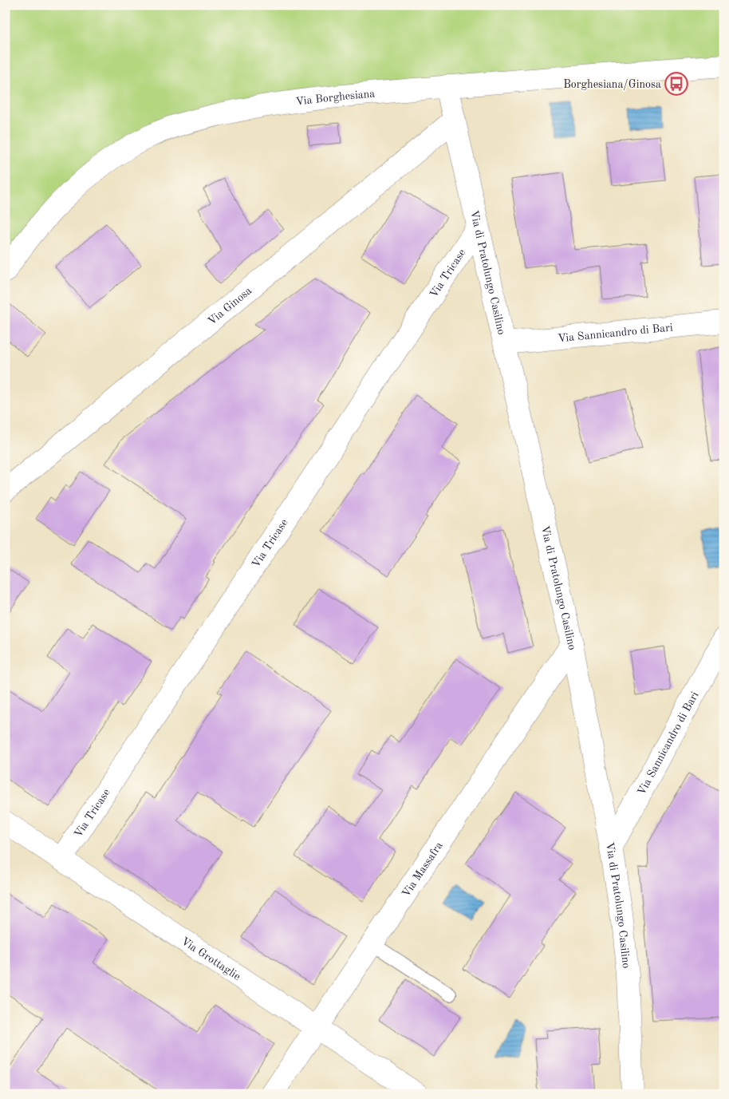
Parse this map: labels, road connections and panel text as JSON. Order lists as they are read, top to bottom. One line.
{"streets":{"street":["Via Borghesiana","Via di Pratolungo Casilino","Via Tricase","Via Ginosa","Via Sannicandro di Bari","Via Massafra","Via Grottaglie"]},"crossings":[["Via Borghesiana","Via di Pratolungo Casilino"],["Via di Pratolungo Casilino","Via Tricase"],["Via di Pratolungo Casilino","Via Ginosa"],["Via di Pratolungo Casilino","Via Sannicandro di Bari"],["Via di Pratolungo Casilino","Via Massafra"],["Via Tricase","Via Grottaglie"],["Via Massafra","Via Grottaglie"]],"places":{"bus stop":["Borghesiana/Ginosa"]}}
